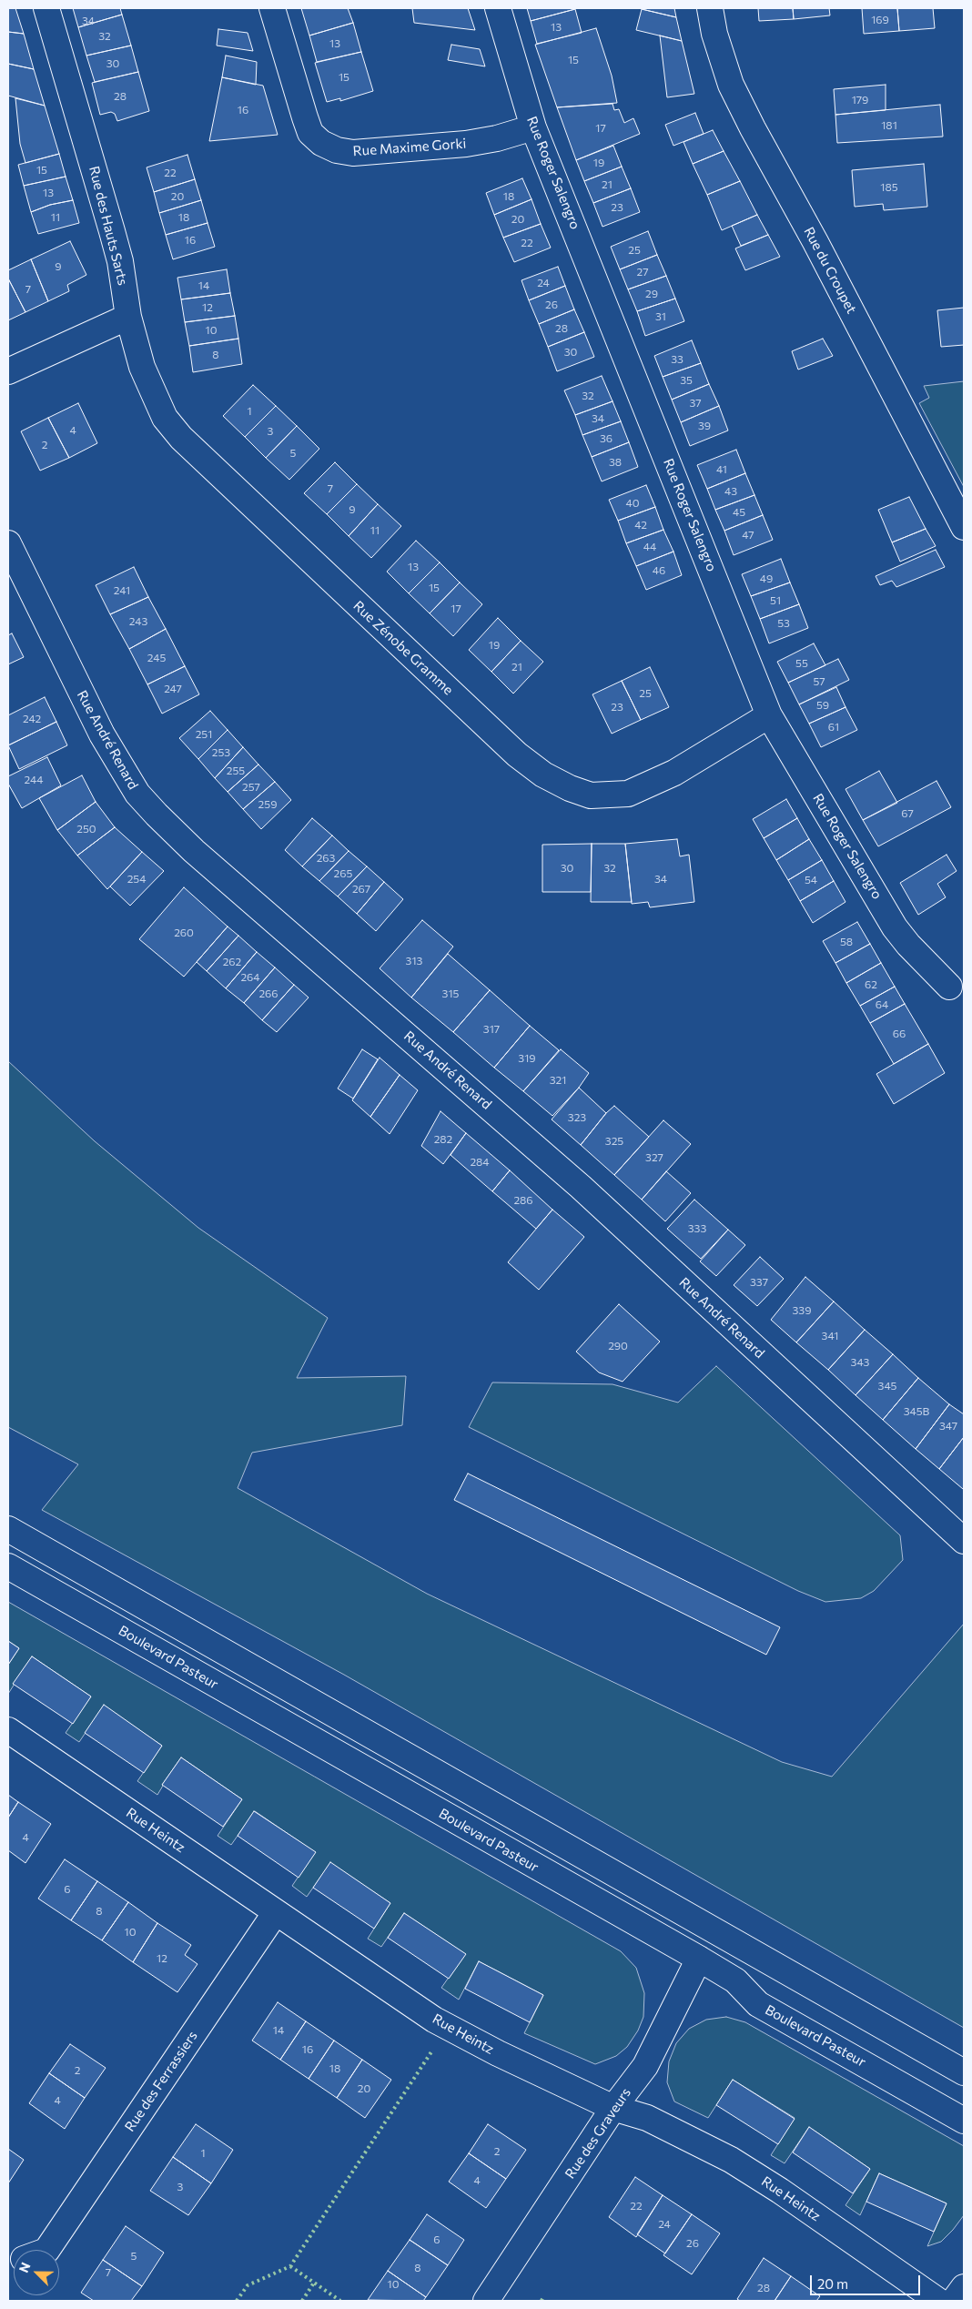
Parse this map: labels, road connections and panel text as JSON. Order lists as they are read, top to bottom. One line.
{"streets":{"street":["Rue Maxime Gorki","Rue Roger Salengro","Rue des Hauts Sarts","Rue du Croupet","Rue Zénobe Gramme","Rue André Renard","Boulevard Pasteur","Rue Heintz","Rue des Ferrassiers","Rue des Graveurs"]},"crossings":[["Rue Maxime Gorki","Rue Roger Salengro"],["Rue Roger Salengro","Rue Zénobe Gramme"],["Rue des Hauts Sarts","Rue Zénobe Gramme"],["Boulevard Pasteur","Rue des Graveurs"],["Rue Heintz","Rue des Ferrassiers"],["Rue Heintz","Rue des Graveurs"]],"house_numbers":["169","34","13","32","13","15","30","15","28","179","16","181","17","19","15","22","21","185","13","20","18","23","11","18","20","16","22","25","9","27","24","14","7","29","26","12","31","28","10","30","8","33","35","32","37","1","34","39","4","3","36","2","5","38","41","7","43","40","9","45","42","11","47","44","13","46","49","15","241","51","17","243","53","19","245","55","21","57","247","25","59","23","242","61","251","253","255","244","257","259","67","250","263","30","32","265","254","34","54","267","260","58","313","262","264","62","266","315","64","317","66","319","321","323","282","325","327","284","286","333","337","339","341","290","343","345","345B","347","4","6","8","10","12","14","16","18","2","20","4","2","1","4","3","22","24","6","26","5","8","7","10","28"],"scale_bar":"20 m","north":"top left"}
